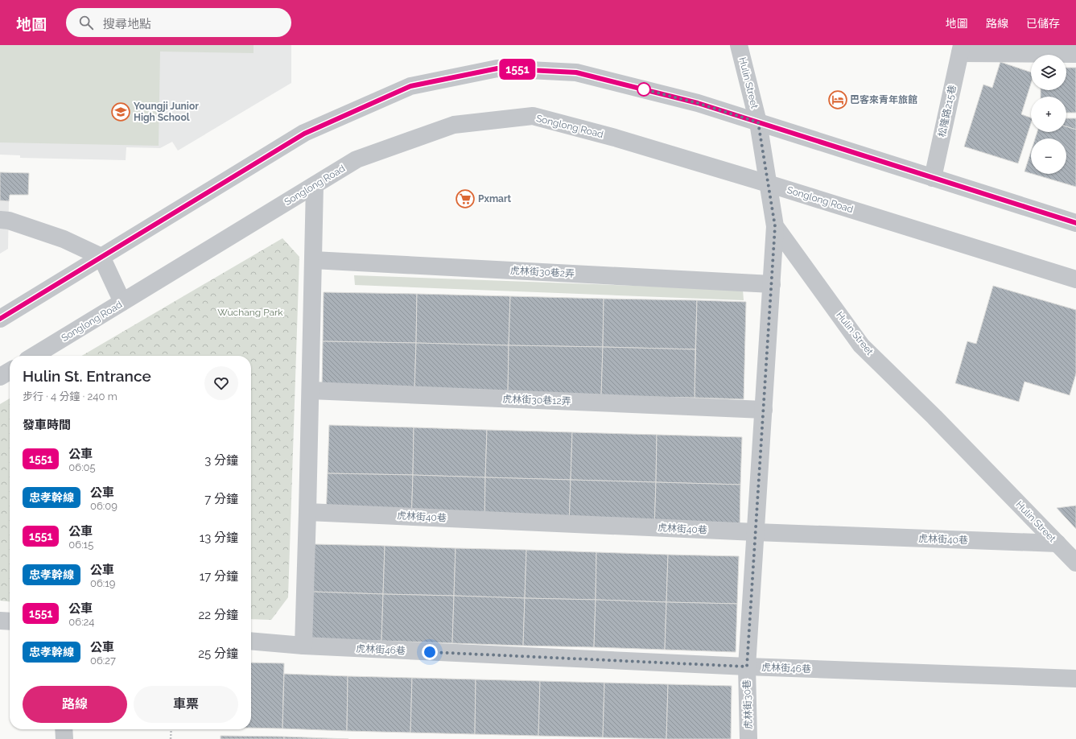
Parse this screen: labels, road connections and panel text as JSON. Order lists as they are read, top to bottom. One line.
{"streets":{"street":["Hulin Street","松隆路215巷","Songlong Road","虎林街30巷2弄","虎林街30巷12弄","虎林街40巷","虎林街46巷","虎林街30巷"]},"crossings":[["Hulin Street","Songlong Road"],["Hulin Street","虎林街40巷"],["Hulin Street","虎林街30巷"],["虎林街30巷2弄","虎林街30巷"],["虎林街30巷12弄","虎林街30巷"],["虎林街40巷","虎林街30巷"],["虎林街46巷","虎林街30巷"]],"parks":["Wuchang Park"],"places":{"hotel":["巴客來青年旅館"],"school or university":["Youngji Junior High School"],"supermarket":["Pxmart"]},"lines":["bus line 1551"],"page":{"header":"地圖","search":"搜尋地點","nav":["地圖","路線","已儲存"],"on_map":"1551","map_buttons":["+","−"],"heading":[["Hulin St. Entrance","步行 · 4 分鐘 · 240 m"],"發車時間"],"list":[{"mark":"1551","name":"公車","note":"06:05","value":"3 分鐘"},{"mark":"忠孝幹線","name":"公車","note":"06:09","value":"7 分鐘"},{"mark":"1551","name":"公車","note":"06:15","value":"13 分鐘"},{"mark":"忠孝幹線","name":"公車","note":"06:19","value":"17 分鐘"},{"mark":"1551","name":"公車","note":"06:24","value":"22 分鐘"},{"mark":"忠孝幹線","name":"公車","note":"06:27","value":"25 分鐘"}],"buttons":["路線","車票"]}}
